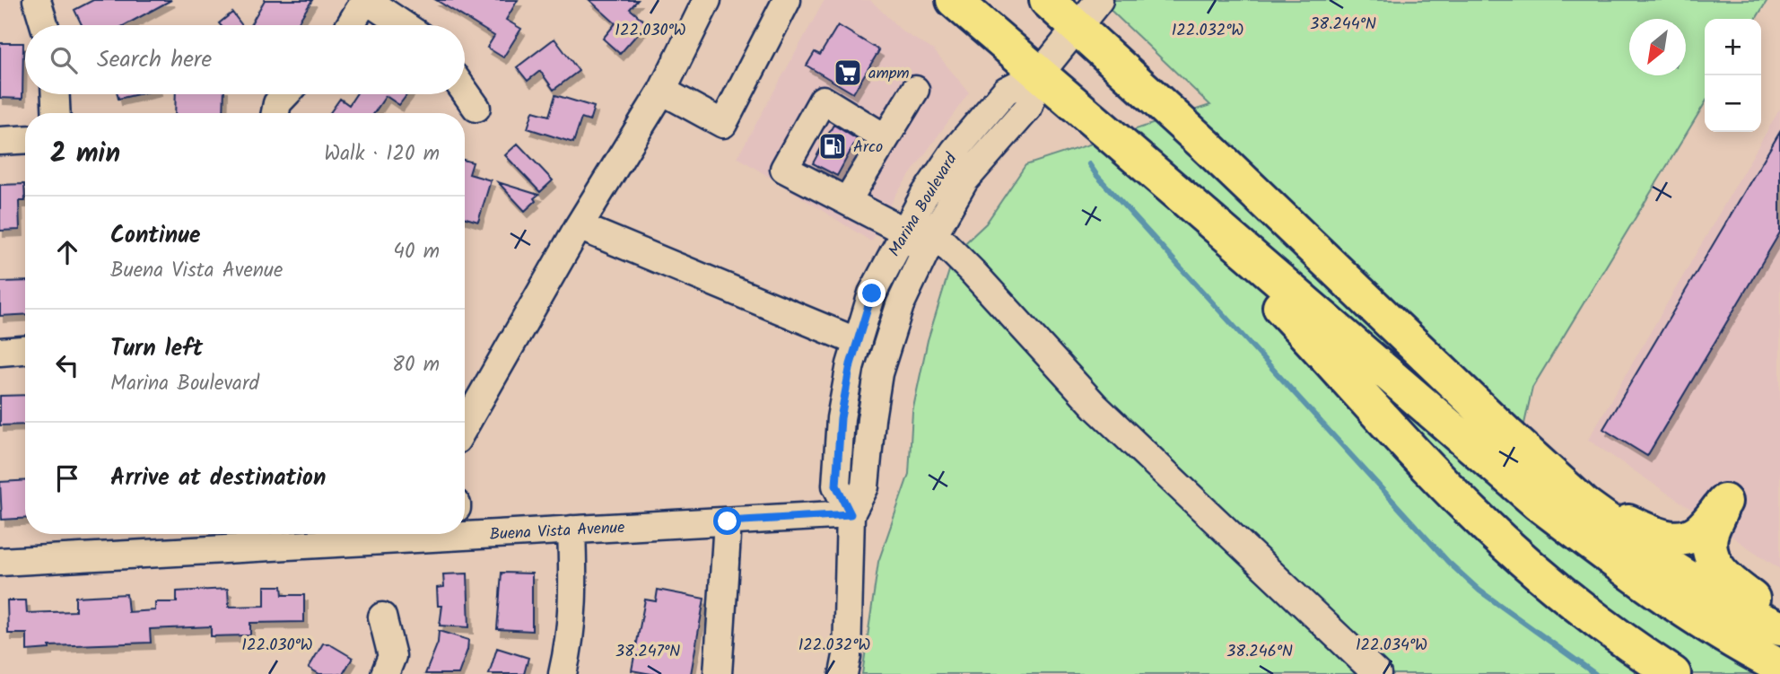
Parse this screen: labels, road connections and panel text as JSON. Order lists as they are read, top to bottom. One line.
{"streets":{"street":["Marina Boulevard","Buena Vista Avenue"]},"crossings":[["Marina Boulevard","Buena Vista Avenue"]],"places":{"supermarket":["ampm"],"fuel station":["Arco"]},"north":"bottom left","page":{"map_buttons":["+","−"],"search":"Search here","heading":["2 min","Walk · 120 m"],"list":[["Continue","Buena Vista Avenue","40 m"],["Turn left","Marina Boulevard","80 m"],"Arrive at destination"]},"coordinates":["38.244°N","122.030°W","122.032°W","122.034°W","38.247°N","38.246°N"]}
